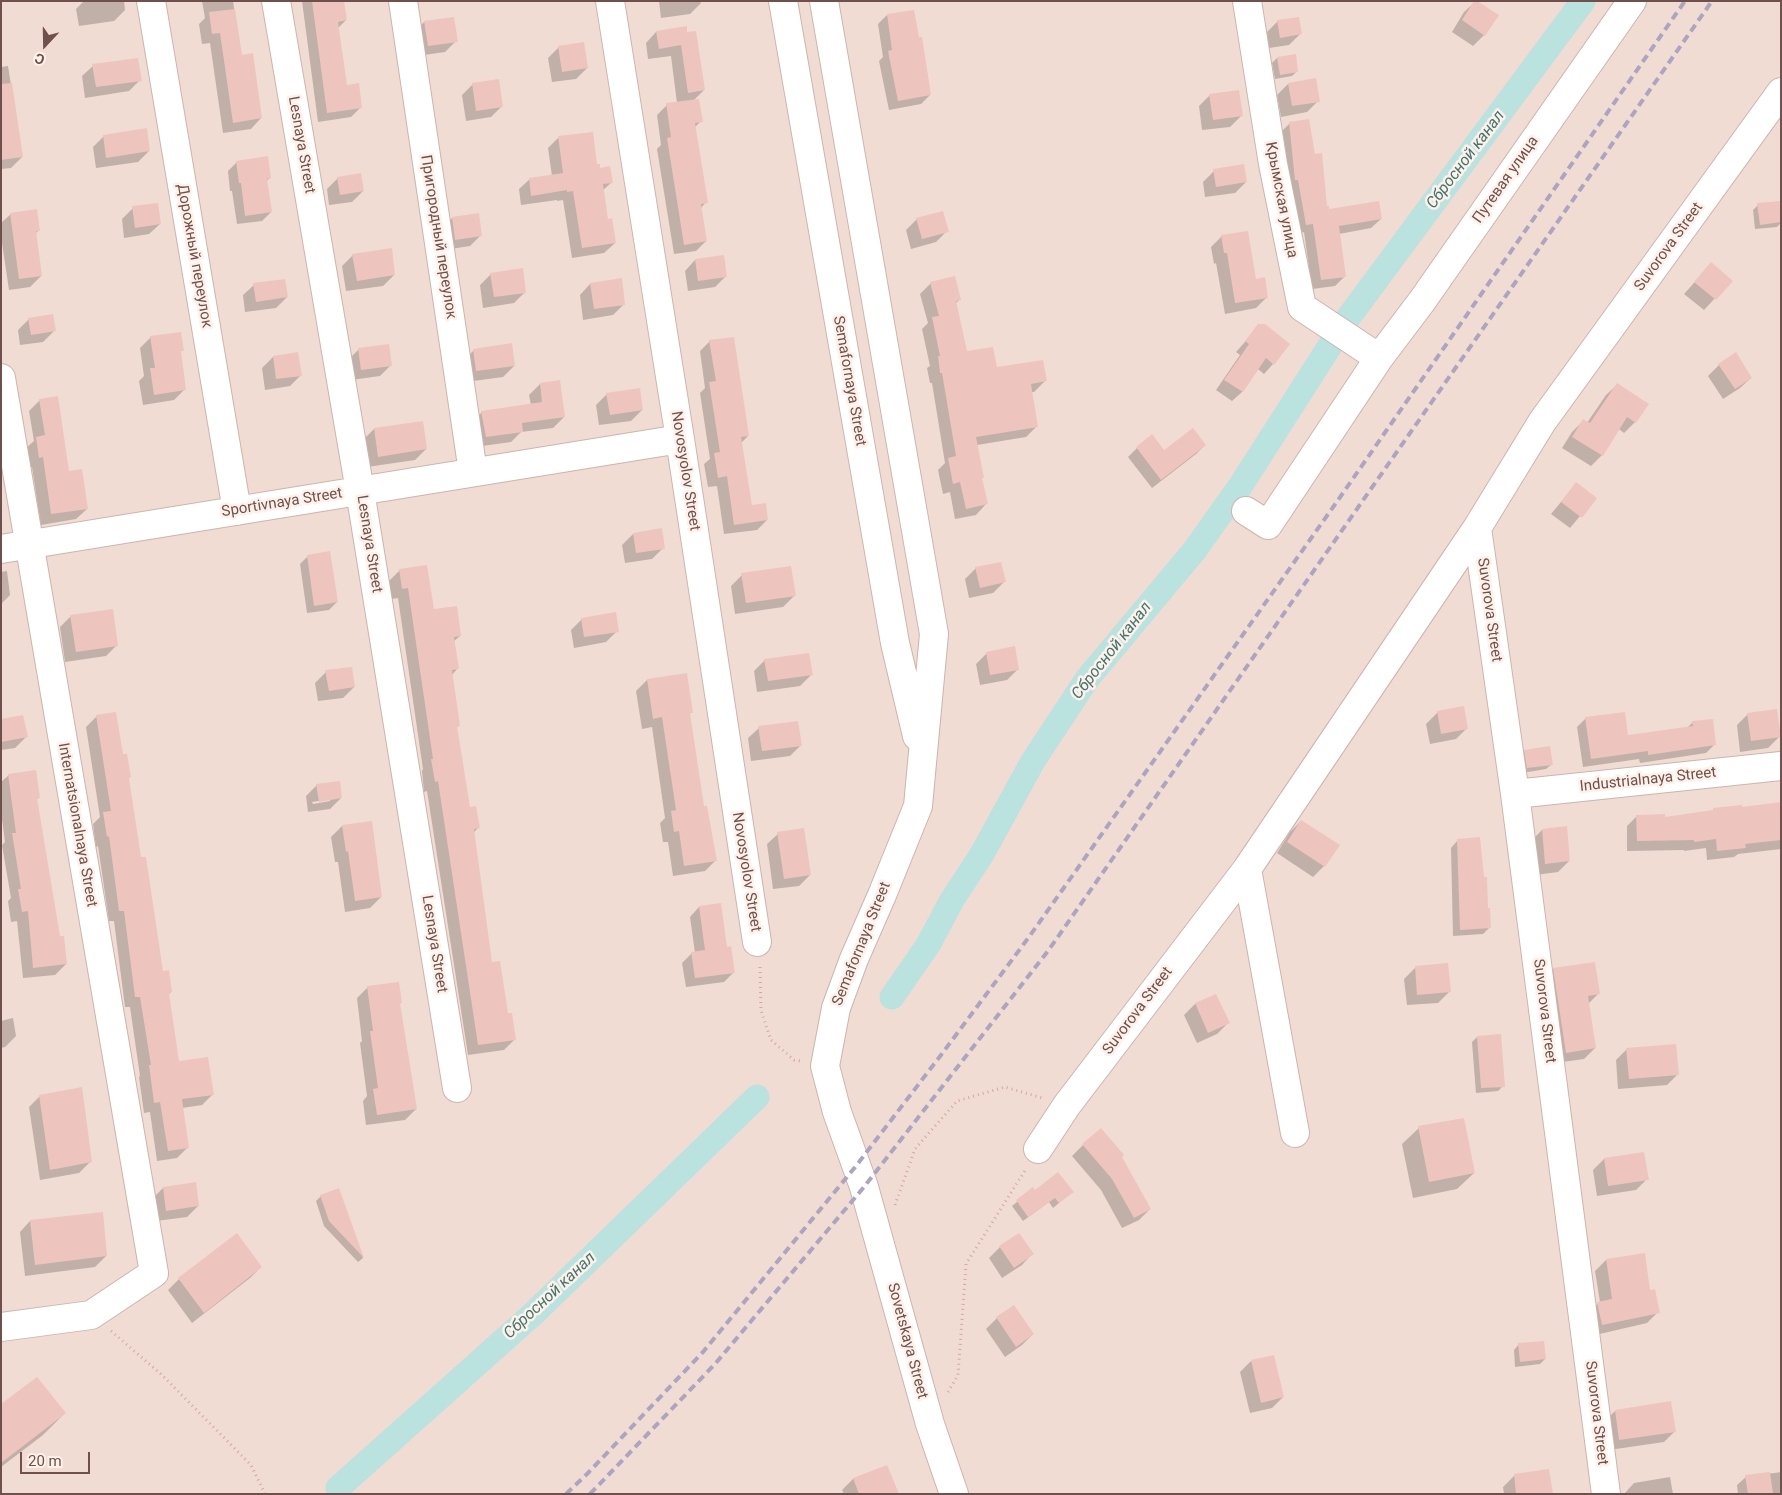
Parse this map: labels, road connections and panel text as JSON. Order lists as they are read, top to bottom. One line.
{"streets":{"street":["Lesnaya Street","Путевая улица","Крымская улица","Пригородный переулок","Suvorova Street","Дорожный переулок","Semafornaya Street","Novosyolov Street","Sportivnaya Street","Industrialnaya Street","Internatsionalnaya Street","Sovetskaya Street"]},"crossings":[["Lesnaya Street","Sportivnaya Street"],["Путевая улица","Крымская улица"],["Пригородный переулок","Sportivnaya Street"],["Suvorova Street","Industrialnaya Street"],["Дорожный переулок","Sportivnaya Street"],["Semafornaya Street","Sovetskaya Street"],["Novosyolov Street","Sportivnaya Street"],["Sportivnaya Street","Internatsionalnaya Street"]],"water":["Сбросной канал"],"scale_bar":"20 m","north":"bottom"}
